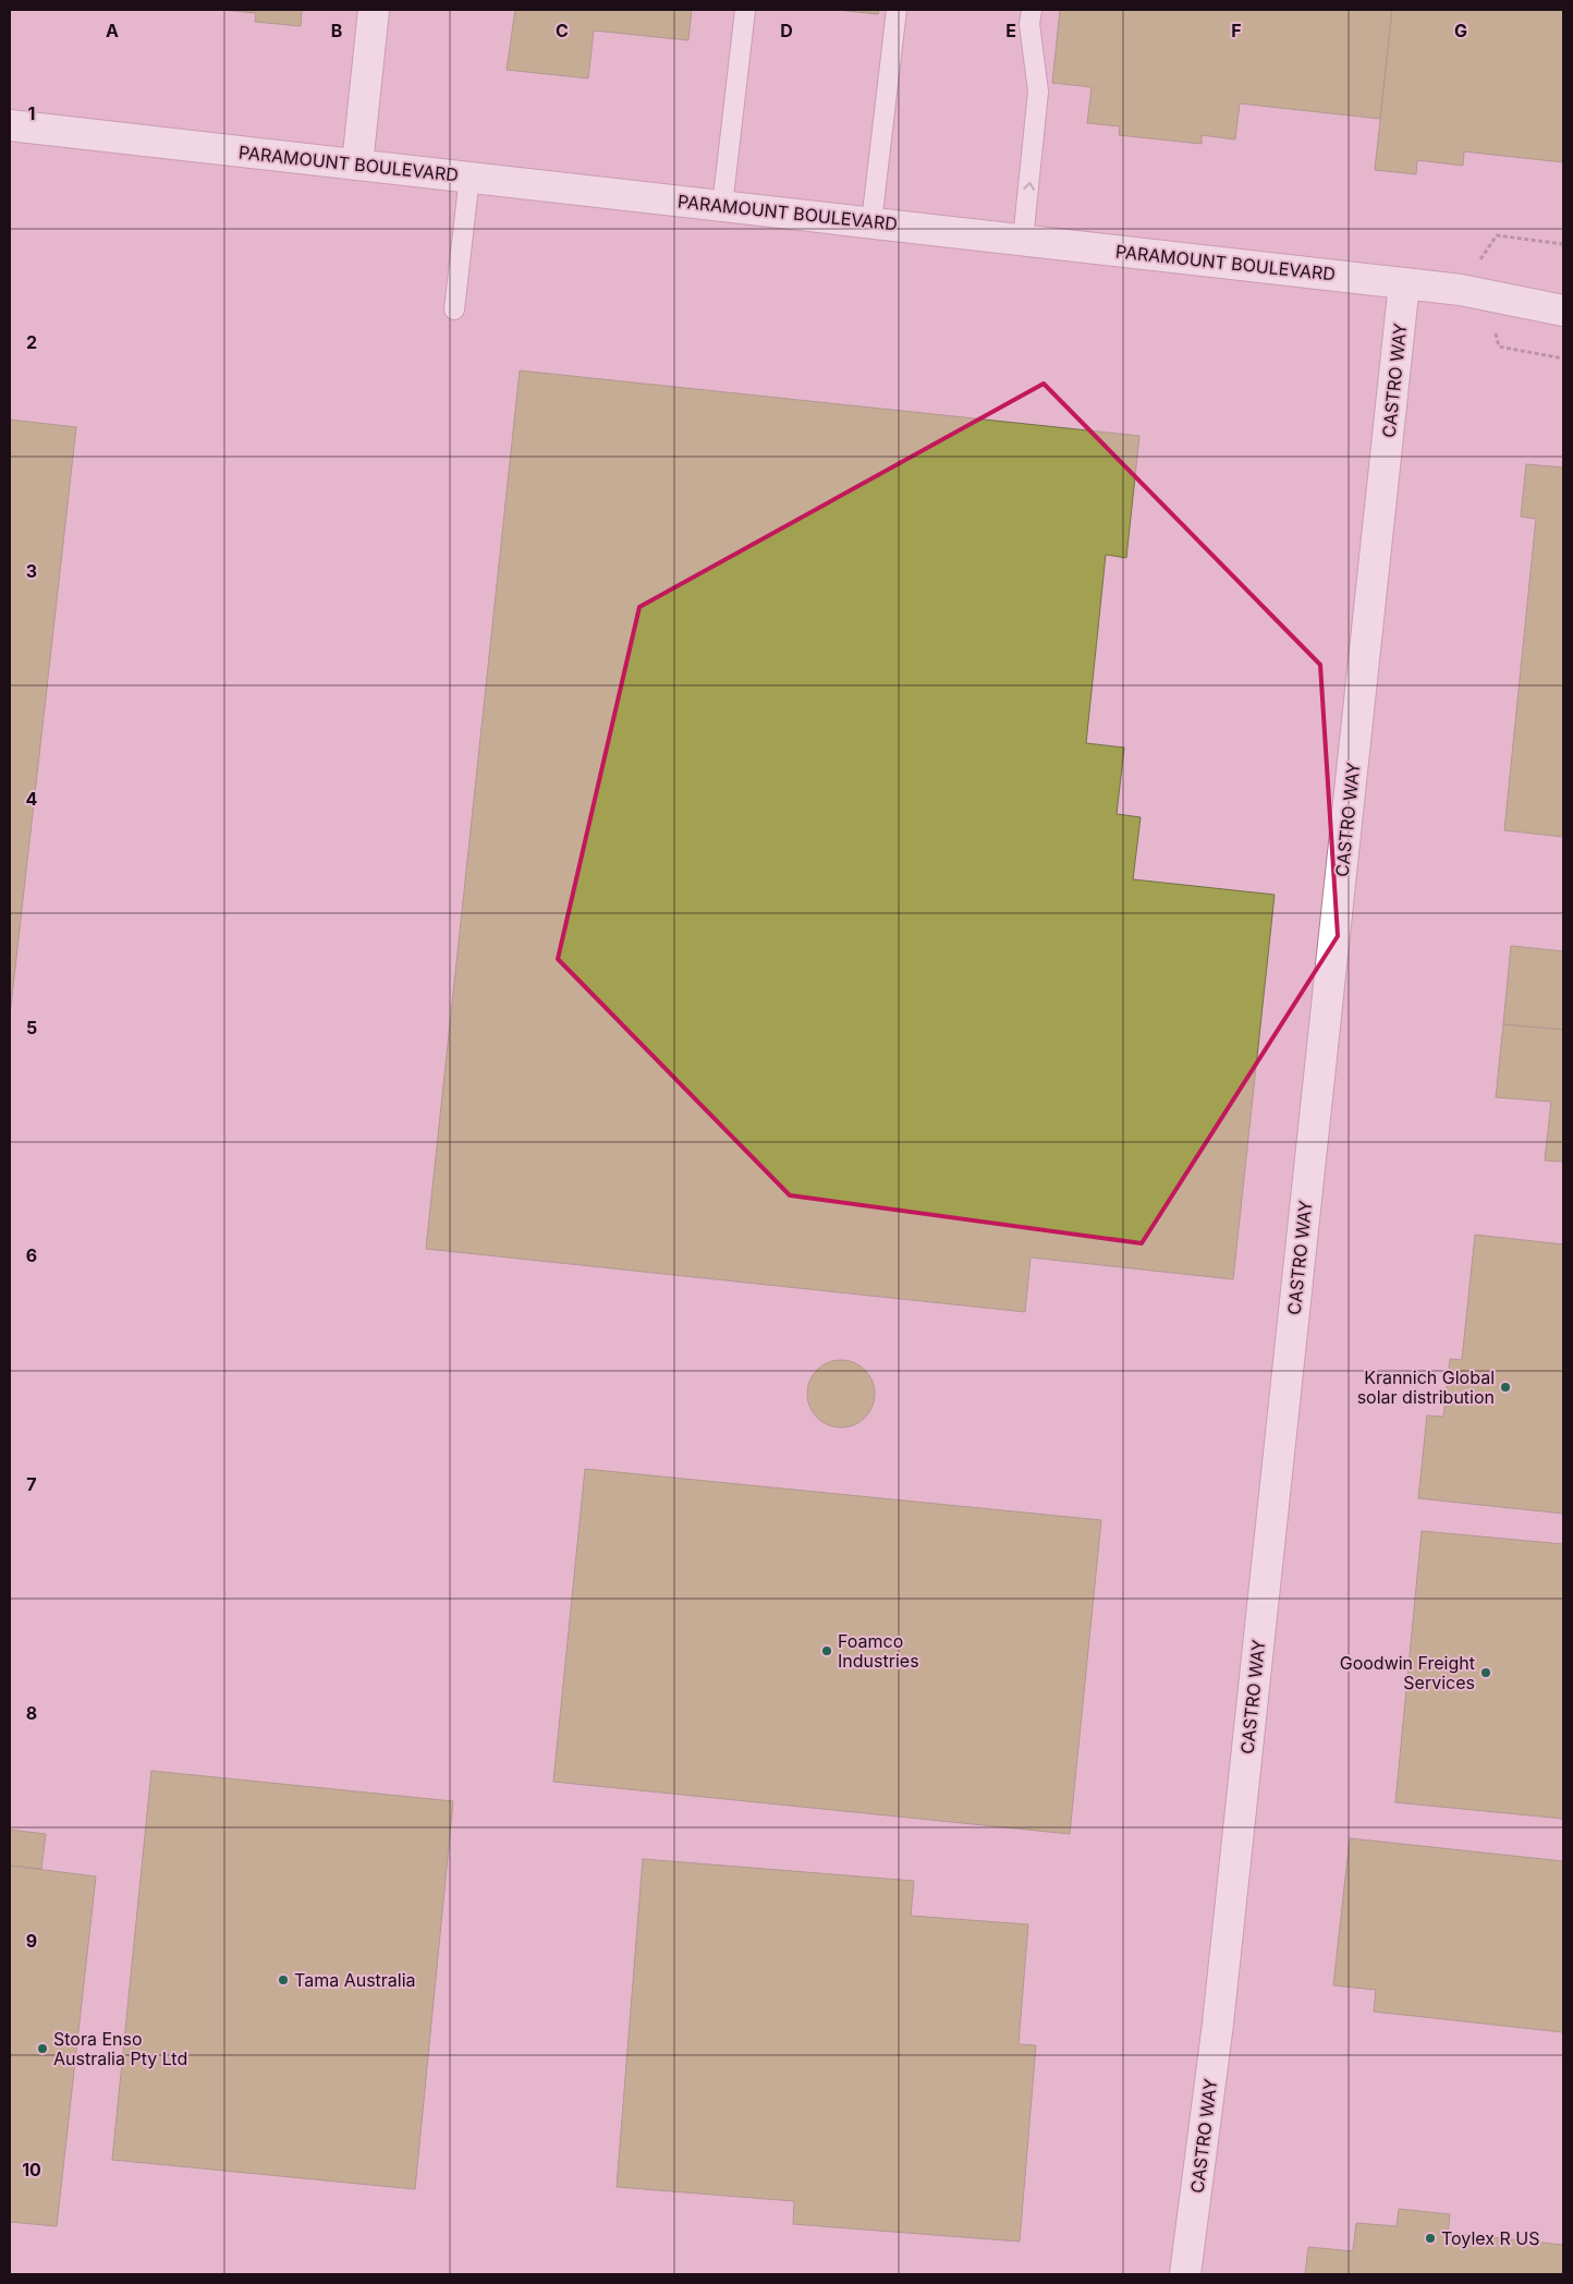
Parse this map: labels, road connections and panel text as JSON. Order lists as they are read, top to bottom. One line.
{"streets":{"street":["PARAMOUNT BOULEVARD","CASTRO WAY"]},"crossings":[["PARAMOUNT BOULEVARD","CASTRO WAY"]],"places":["Krannich Global solar distribution","Foamco Industries","Goodwin Freight Services","Tama Australia","Stora Enso Australia Pty Ltd","Toylex R US"],"grid":{"columns":["A","B","C","D","E","F","G"],"rows":["1","2","3","4","5","6","7","8","9","10"]}}
